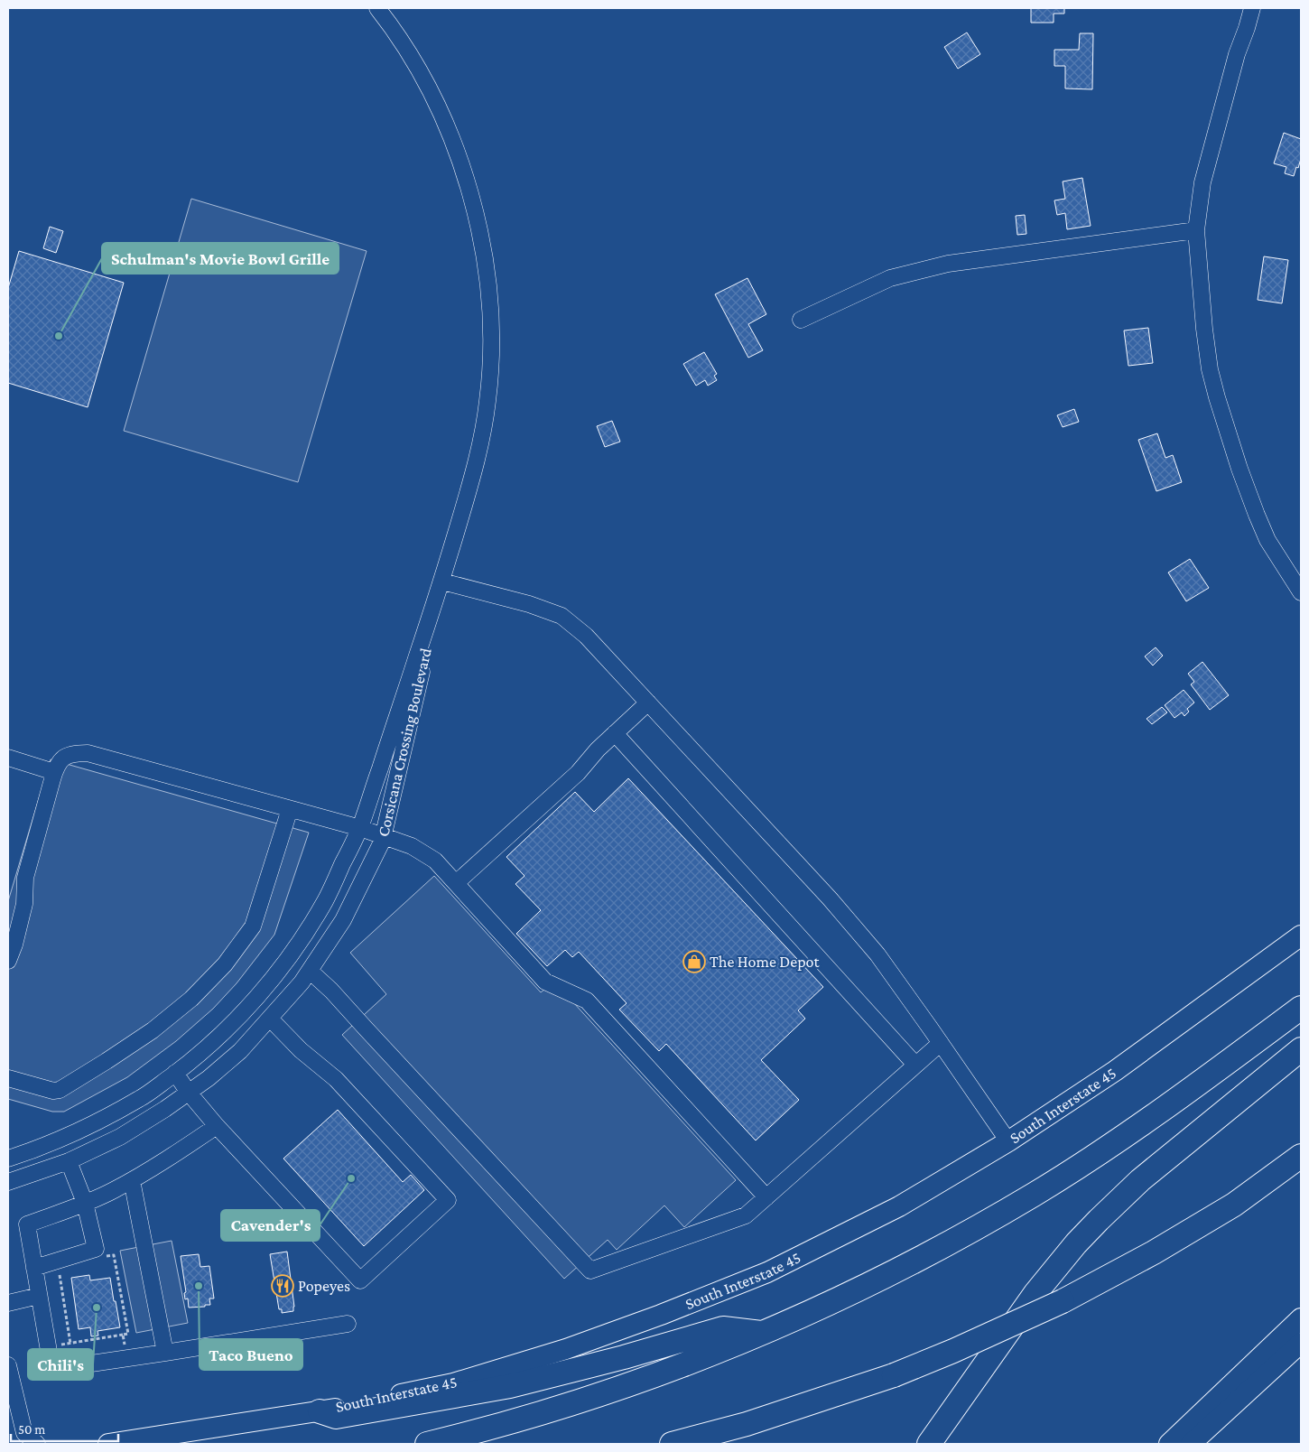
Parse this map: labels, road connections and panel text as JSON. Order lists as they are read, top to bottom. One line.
{"streets":{"main road":["South Interstate 45"],"street":["Corsicana Crossing Boulevard"]},"places":{"other":["Schulman's Movie Bowl Grille","Cavender's","Taco Bueno","Chili's"],"shop":["The Home Depot"],"restaurant":["Popeyes"]},"scale_bar":"50 m"}
